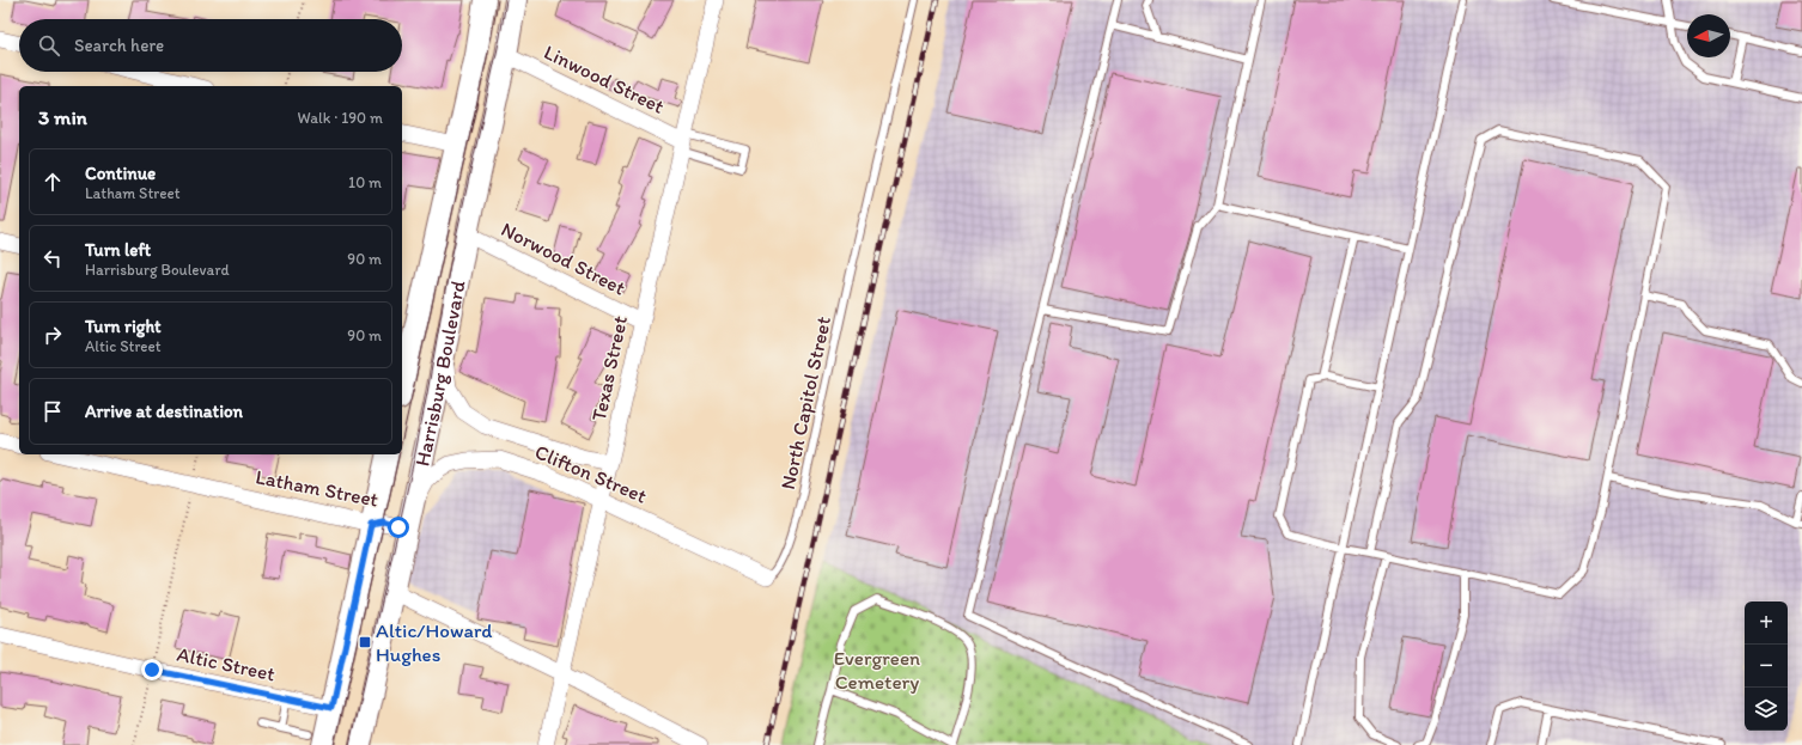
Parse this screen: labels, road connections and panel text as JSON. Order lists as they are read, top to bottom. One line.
{"streets":{"main road":["Harrisburg Boulevard"],"street":["Linwood Street","Norwood Street","Texas Street","Clifton Street","Latham Street","Altic Street"],"lane":["North Capitol Street"]},"crossings":[["Linwood Street","Texas Street"],["Linwood Street","Harrisburg Boulevard"],["Norwood Street","Texas Street"],["Norwood Street","Harrisburg Boulevard"],["Texas Street","Clifton Street"],["Harrisburg Boulevard","Clifton Street"],["Harrisburg Boulevard","Latham Street"],["Harrisburg Boulevard","Altic Street"],["North Capitol Street","Clifton Street"]],"parks":["Evergreen Cemetery"],"places":{"transit":["Altic/Howard Hughes"]},"north":"left","page":{"search":"Search here","heading":["3 min","Walk · 190 m"],"list":[["Continue","Latham Street","10 m"],["Turn left","Harrisburg Boulevard","90 m"],["Turn right","Altic Street","90 m"],"Arrive at destination"],"map_buttons":["+","−"]}}
